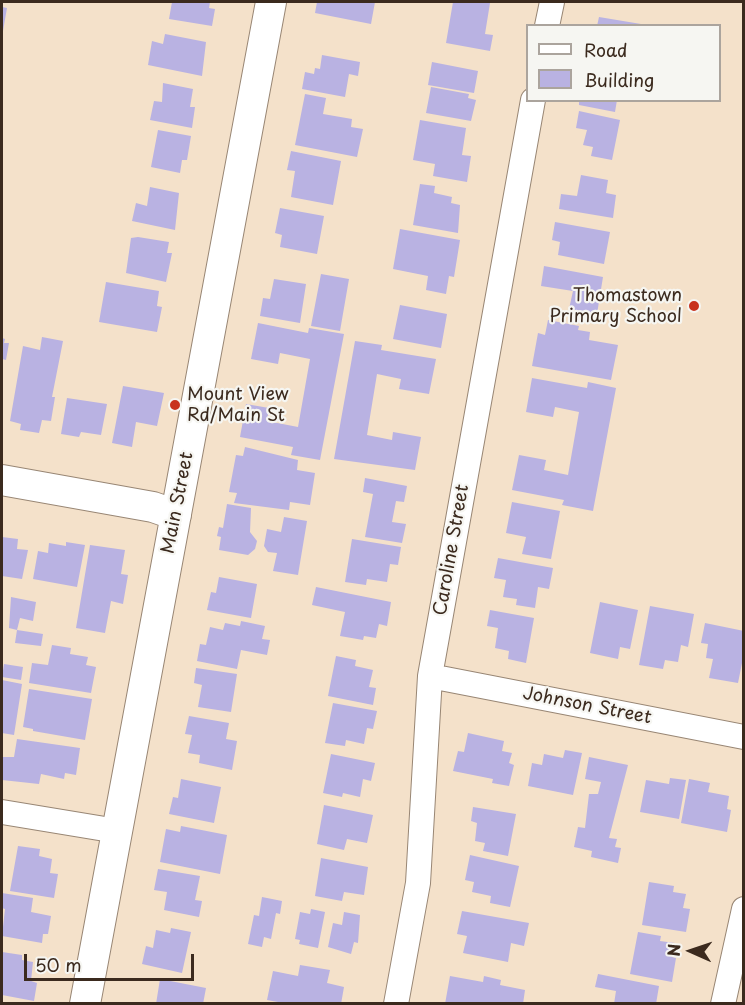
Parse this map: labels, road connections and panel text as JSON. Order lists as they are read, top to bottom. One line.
{"streets":{"street":["Main Street","Caroline Street","Johnson Street"]},"crossings":[["Caroline Street","Johnson Street"]],"places":["Thomastown Primary School","Mount View Rd/Main St"],"legend":["Road","Building"],"scale_bar":"50 m","north":"left"}
